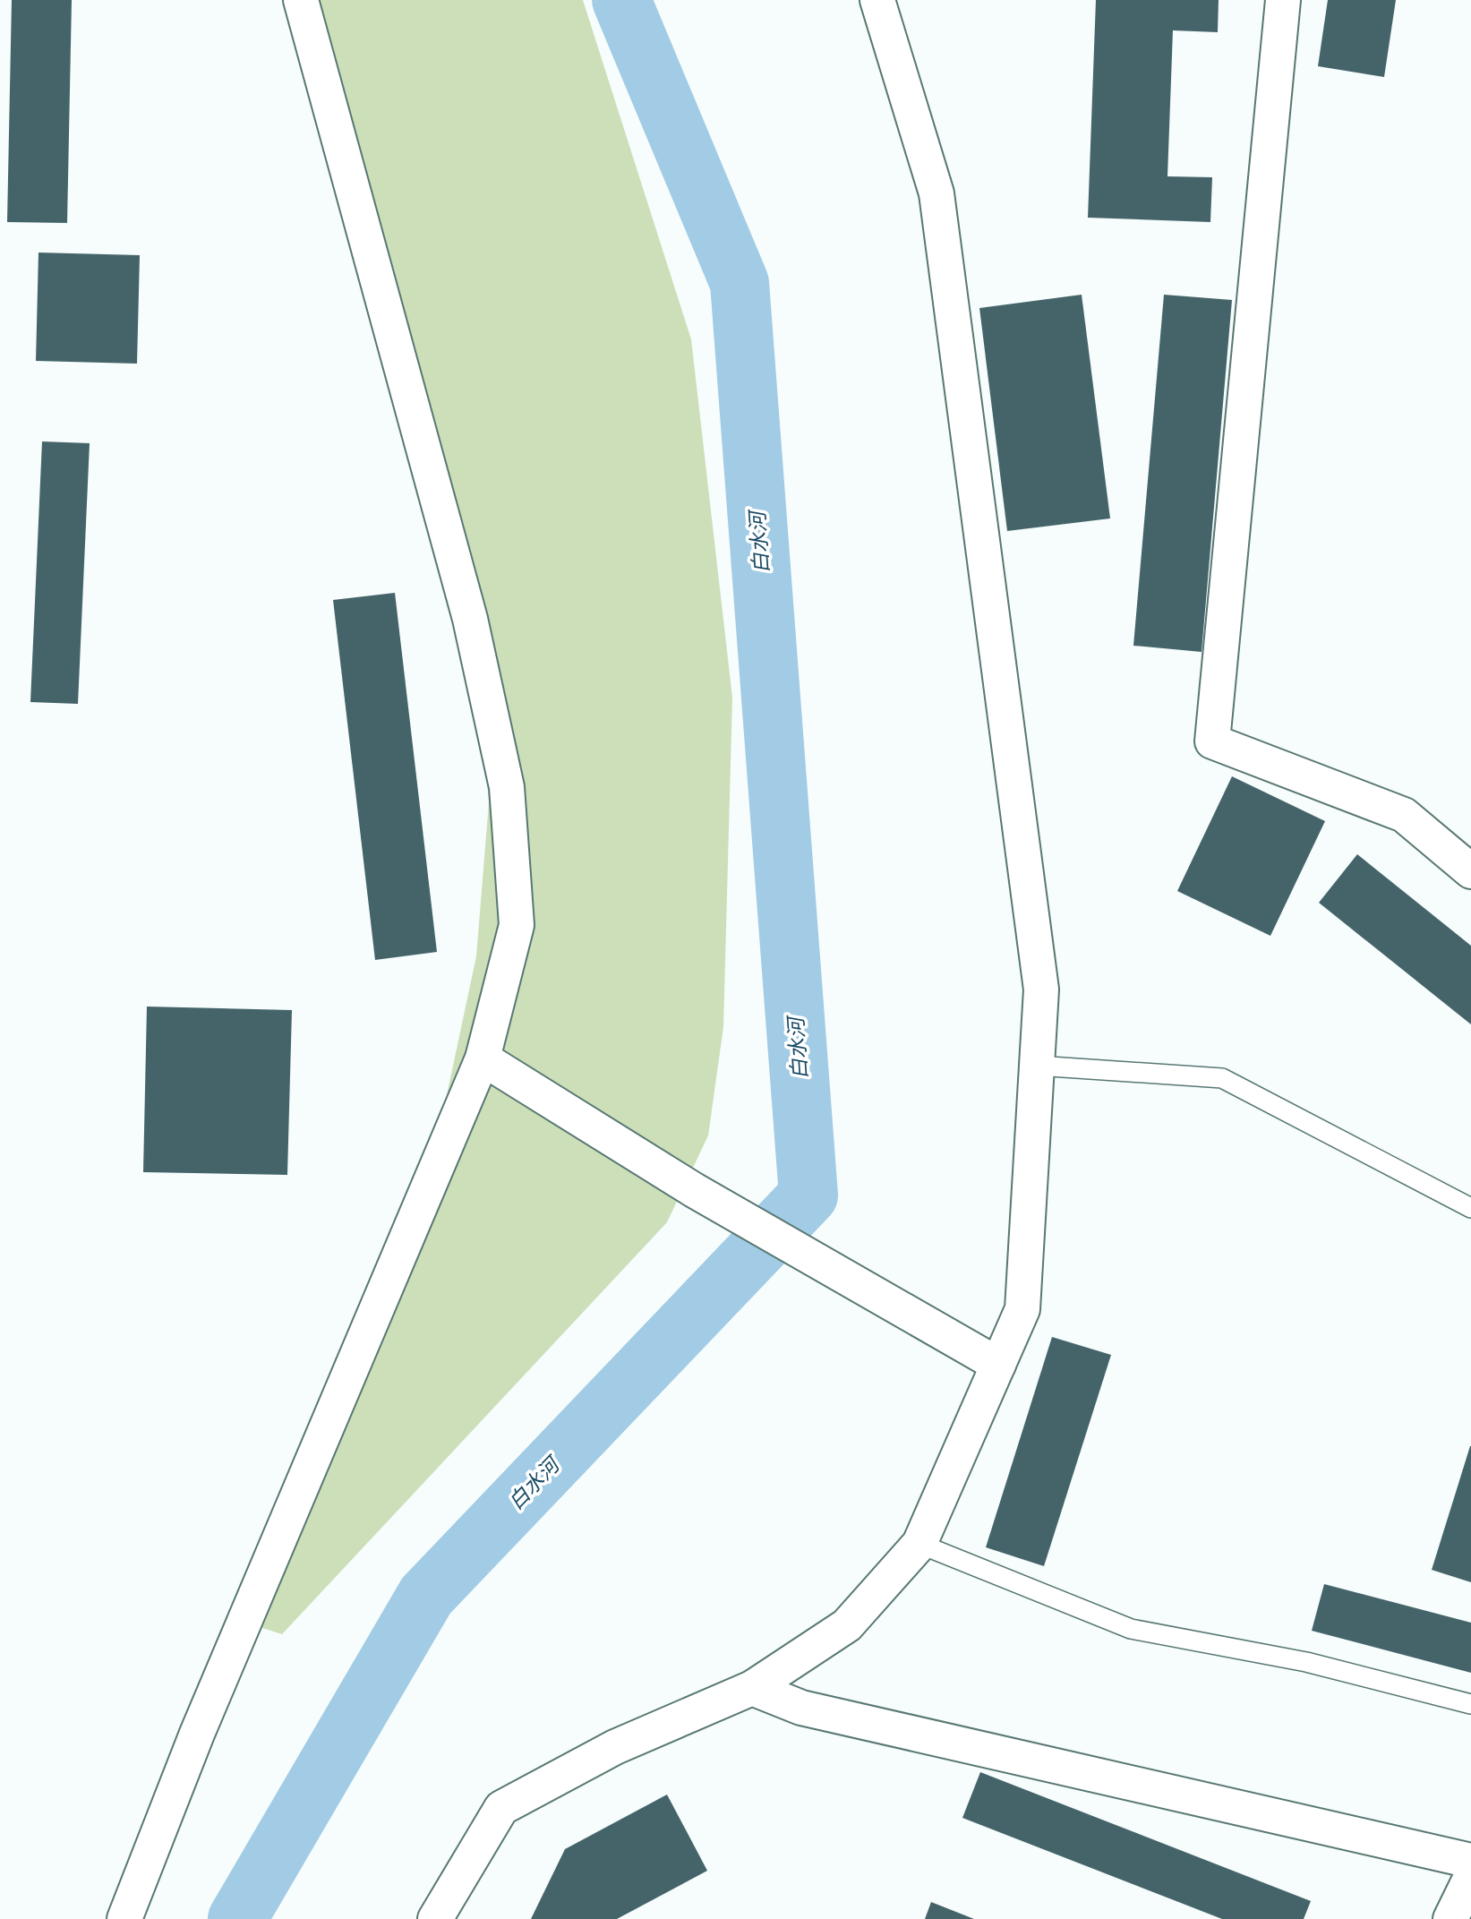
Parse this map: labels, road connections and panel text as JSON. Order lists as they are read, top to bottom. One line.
{"water":["白水河"]}
